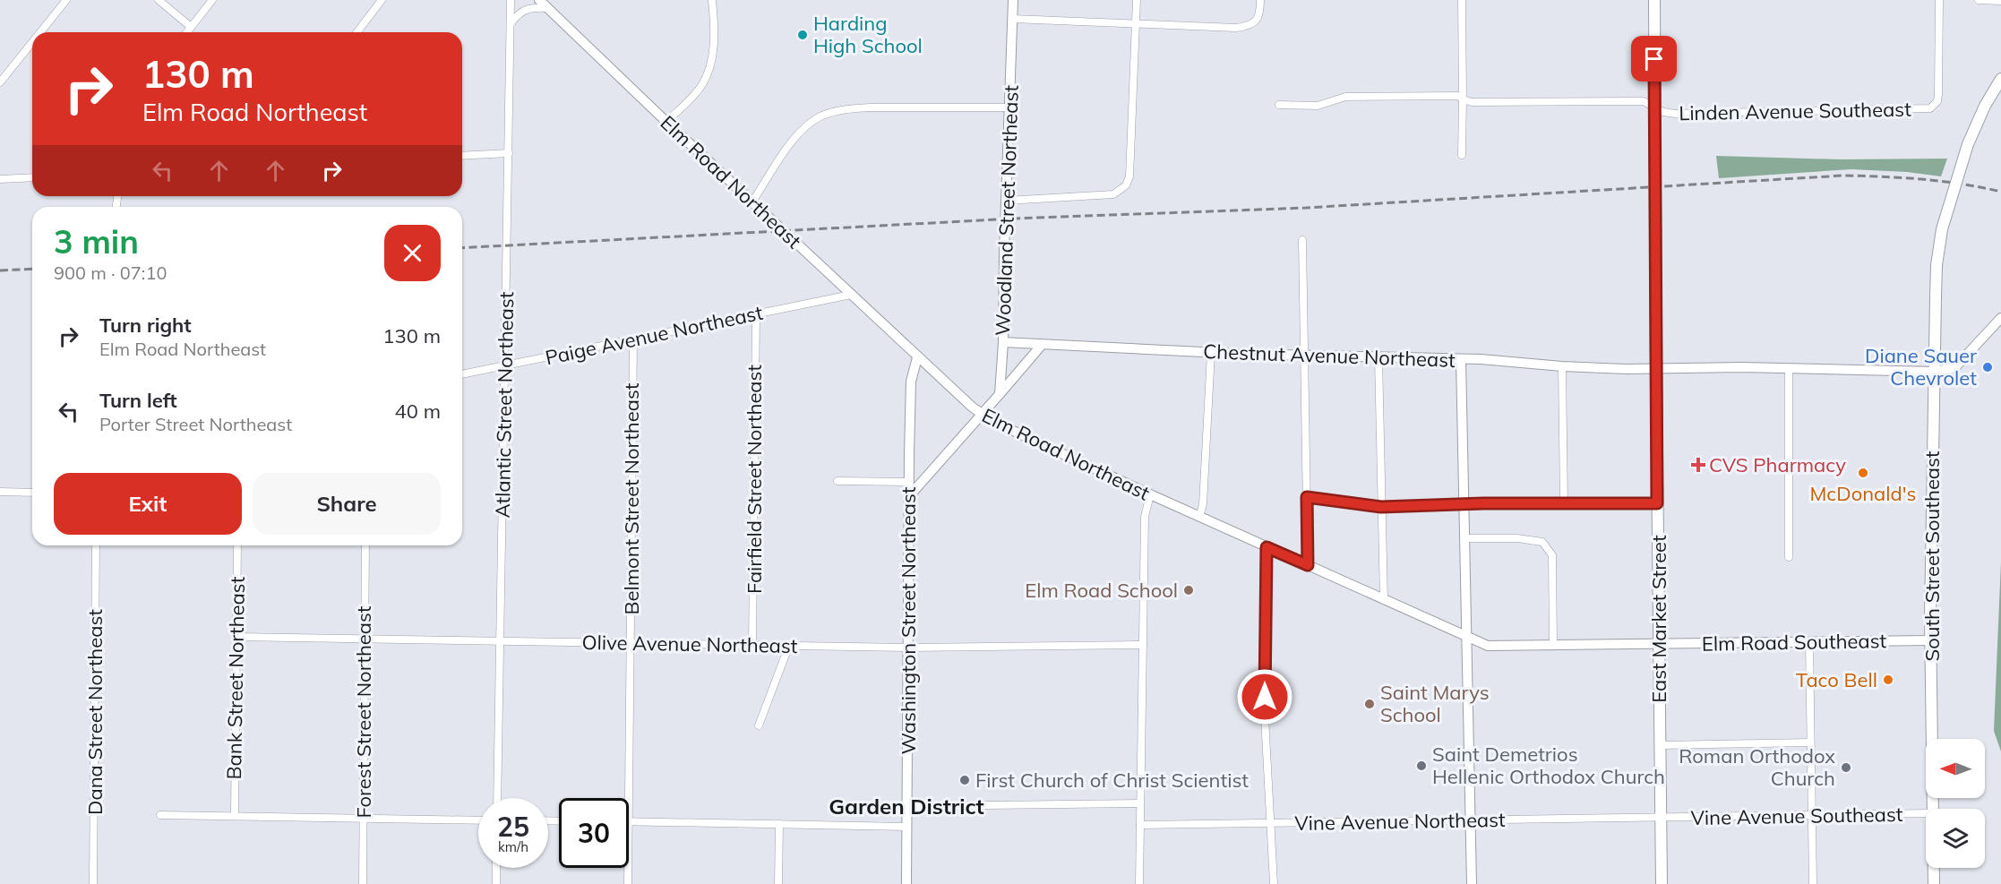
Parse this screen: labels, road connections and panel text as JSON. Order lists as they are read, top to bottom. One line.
{"streets":{"main road":["South Street Southeast","East Market Street"],"street":["Linden Avenue Southeast","Elm Road Northeast","Woodland Street Northeast","Paige Avenue Northeast","Chestnut Avenue Northeast","Atlantic Street Northeast","Fairfield Street Northeast","Belmont Street Northeast","Washington Street Northeast","Elm Road Southeast","Olive Avenue Northeast","Bank Street Northeast","Dana Street Northeast","Forest Street Northeast","Vine Avenue Southeast","Vine Avenue Northeast"]},"crossings":[["Linden Avenue Southeast","East Market Street"],["Elm Road Northeast","Paige Avenue Northeast"],["Elm Road Northeast","East Market Street"],["Elm Road Northeast","Washington Street Northeast"],["Elm Road Northeast","Elm Road Southeast"],["Woodland Street Northeast","Chestnut Avenue Northeast"],["Paige Avenue Northeast","Atlantic Street Northeast"],["Paige Avenue Northeast","Fairfield Street Northeast"],["Paige Avenue Northeast","Belmont Street Northeast"],["Chestnut Avenue Northeast","South Street Southeast"],["Chestnut Avenue Northeast","East Market Street"],["Atlantic Street Northeast","Olive Avenue Northeast"],["Fairfield Street Northeast","Olive Avenue Northeast"],["Belmont Street Northeast","Olive Avenue Northeast"],["South Street Southeast","Elm Road Southeast"],["East Market Street","Elm Road Southeast"],["East Market Street","Vine Avenue Southeast"],["East Market Street","Vine Avenue Northeast"],["Washington Street Northeast","Olive Avenue Northeast"],["Olive Avenue Northeast","Bank Street Northeast"],["Olive Avenue Northeast","Forest Street Northeast"],["Vine Avenue Southeast","Vine Avenue Northeast"]],"districts":["Garden District"],"places":{"other":["Harding High School","Diane Sauer Chevrolet","McDonald's","Elm Road School","Taco Bell","Saint Marys School","Saint Demetrios Hellenic Orthodox Church","Roman Orthodox Church","First Church of Christ Scientist"],"health":["CVS Pharmacy"]},"north":"left","page":{"turn":["130 m","Elm Road Northeast"],"heading":["3 min","900 m · 07:10"],"list":[{"name":"Turn right","note":"Elm Road Northeast","value":"130 m"},{"name":"Turn left","note":"Porter Street Northeast","value":"40 m"}],"buttons":["Exit","Share"],"speed":"25 km/h","limit":"30"}}
